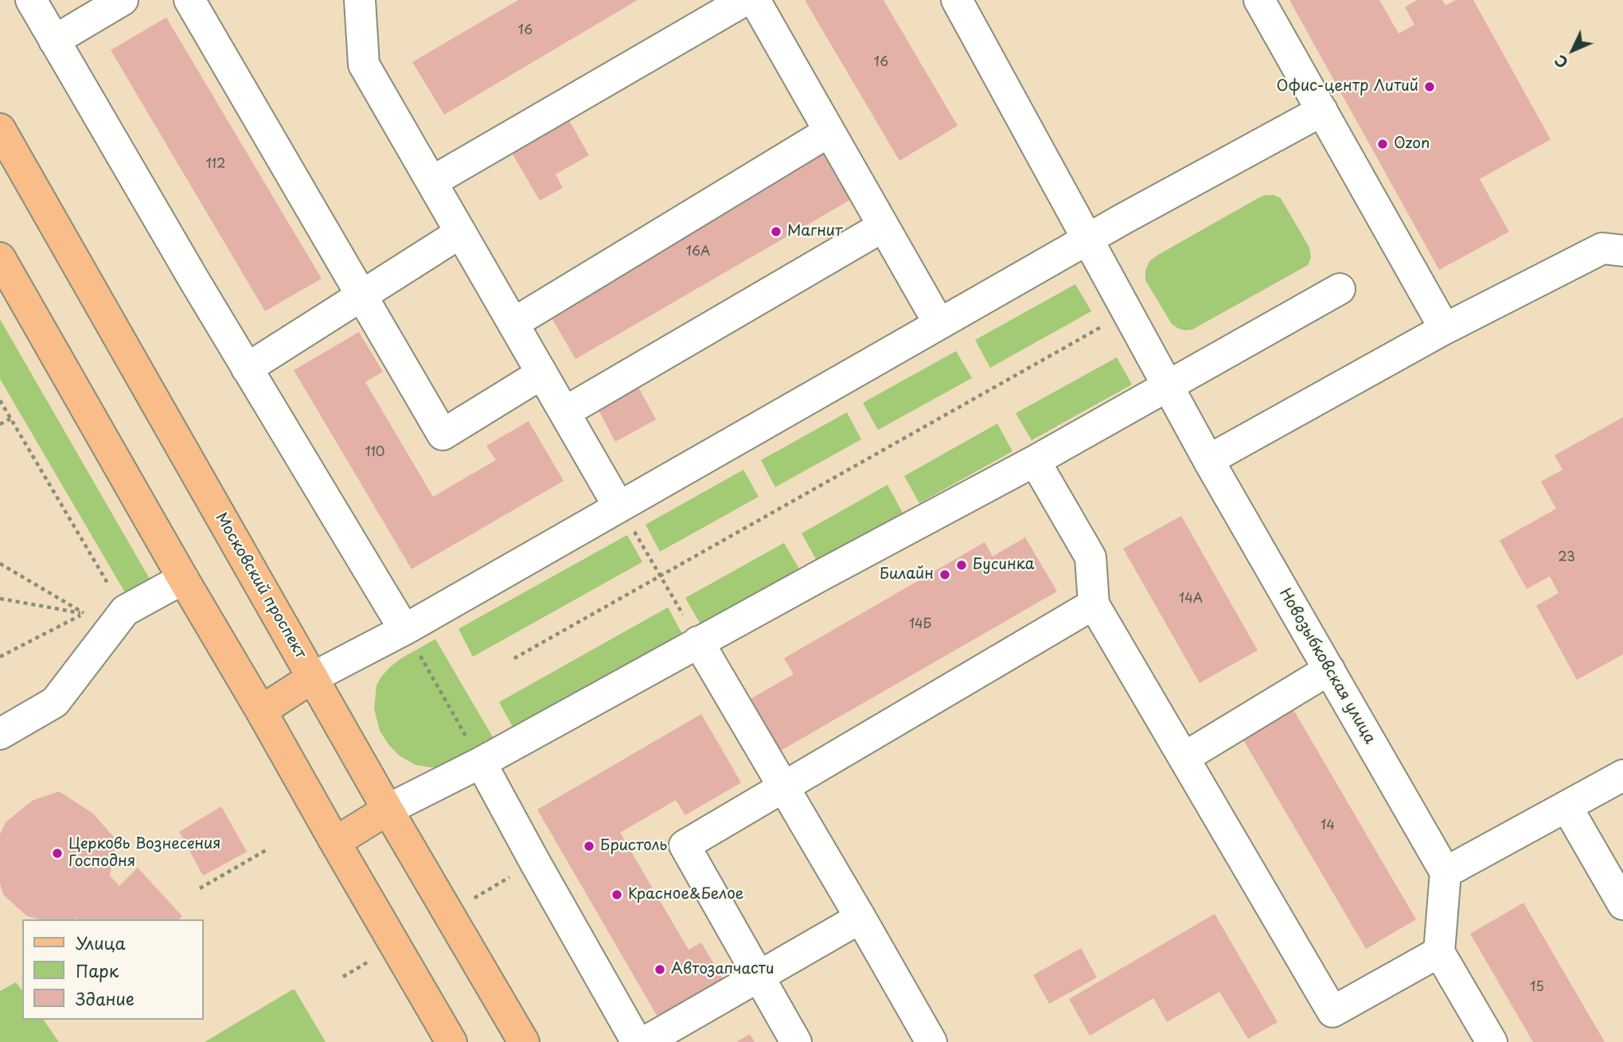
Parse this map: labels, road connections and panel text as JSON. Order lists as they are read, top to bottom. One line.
{"streets":{"main road":["Московский проспект"],"street":["Новозыбковская улица"]},"places":["Офис-центр Литий","Ozon","Магнит","Бусинка","Билайн","Бристоль","Церковь Вознесения Господня","Красное&Белое","Автозапчасти"],"house_numbers":["16","16","112","16А","110","23","14А","14Б","14","15"],"legend":["Улица","Парк","Здание"],"north":"bottom left"}
